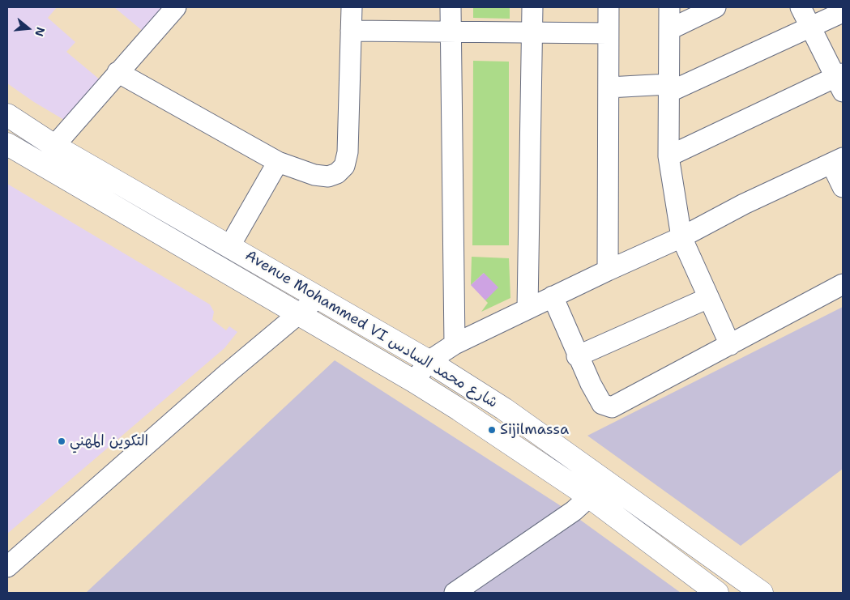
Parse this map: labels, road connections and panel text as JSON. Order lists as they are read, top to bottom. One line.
{"streets":{"main road":["Avenue Mohammed VI شارع محمد السادس"]},"places":["Sijilmassa","التكوين المهني"],"north":"right"}
